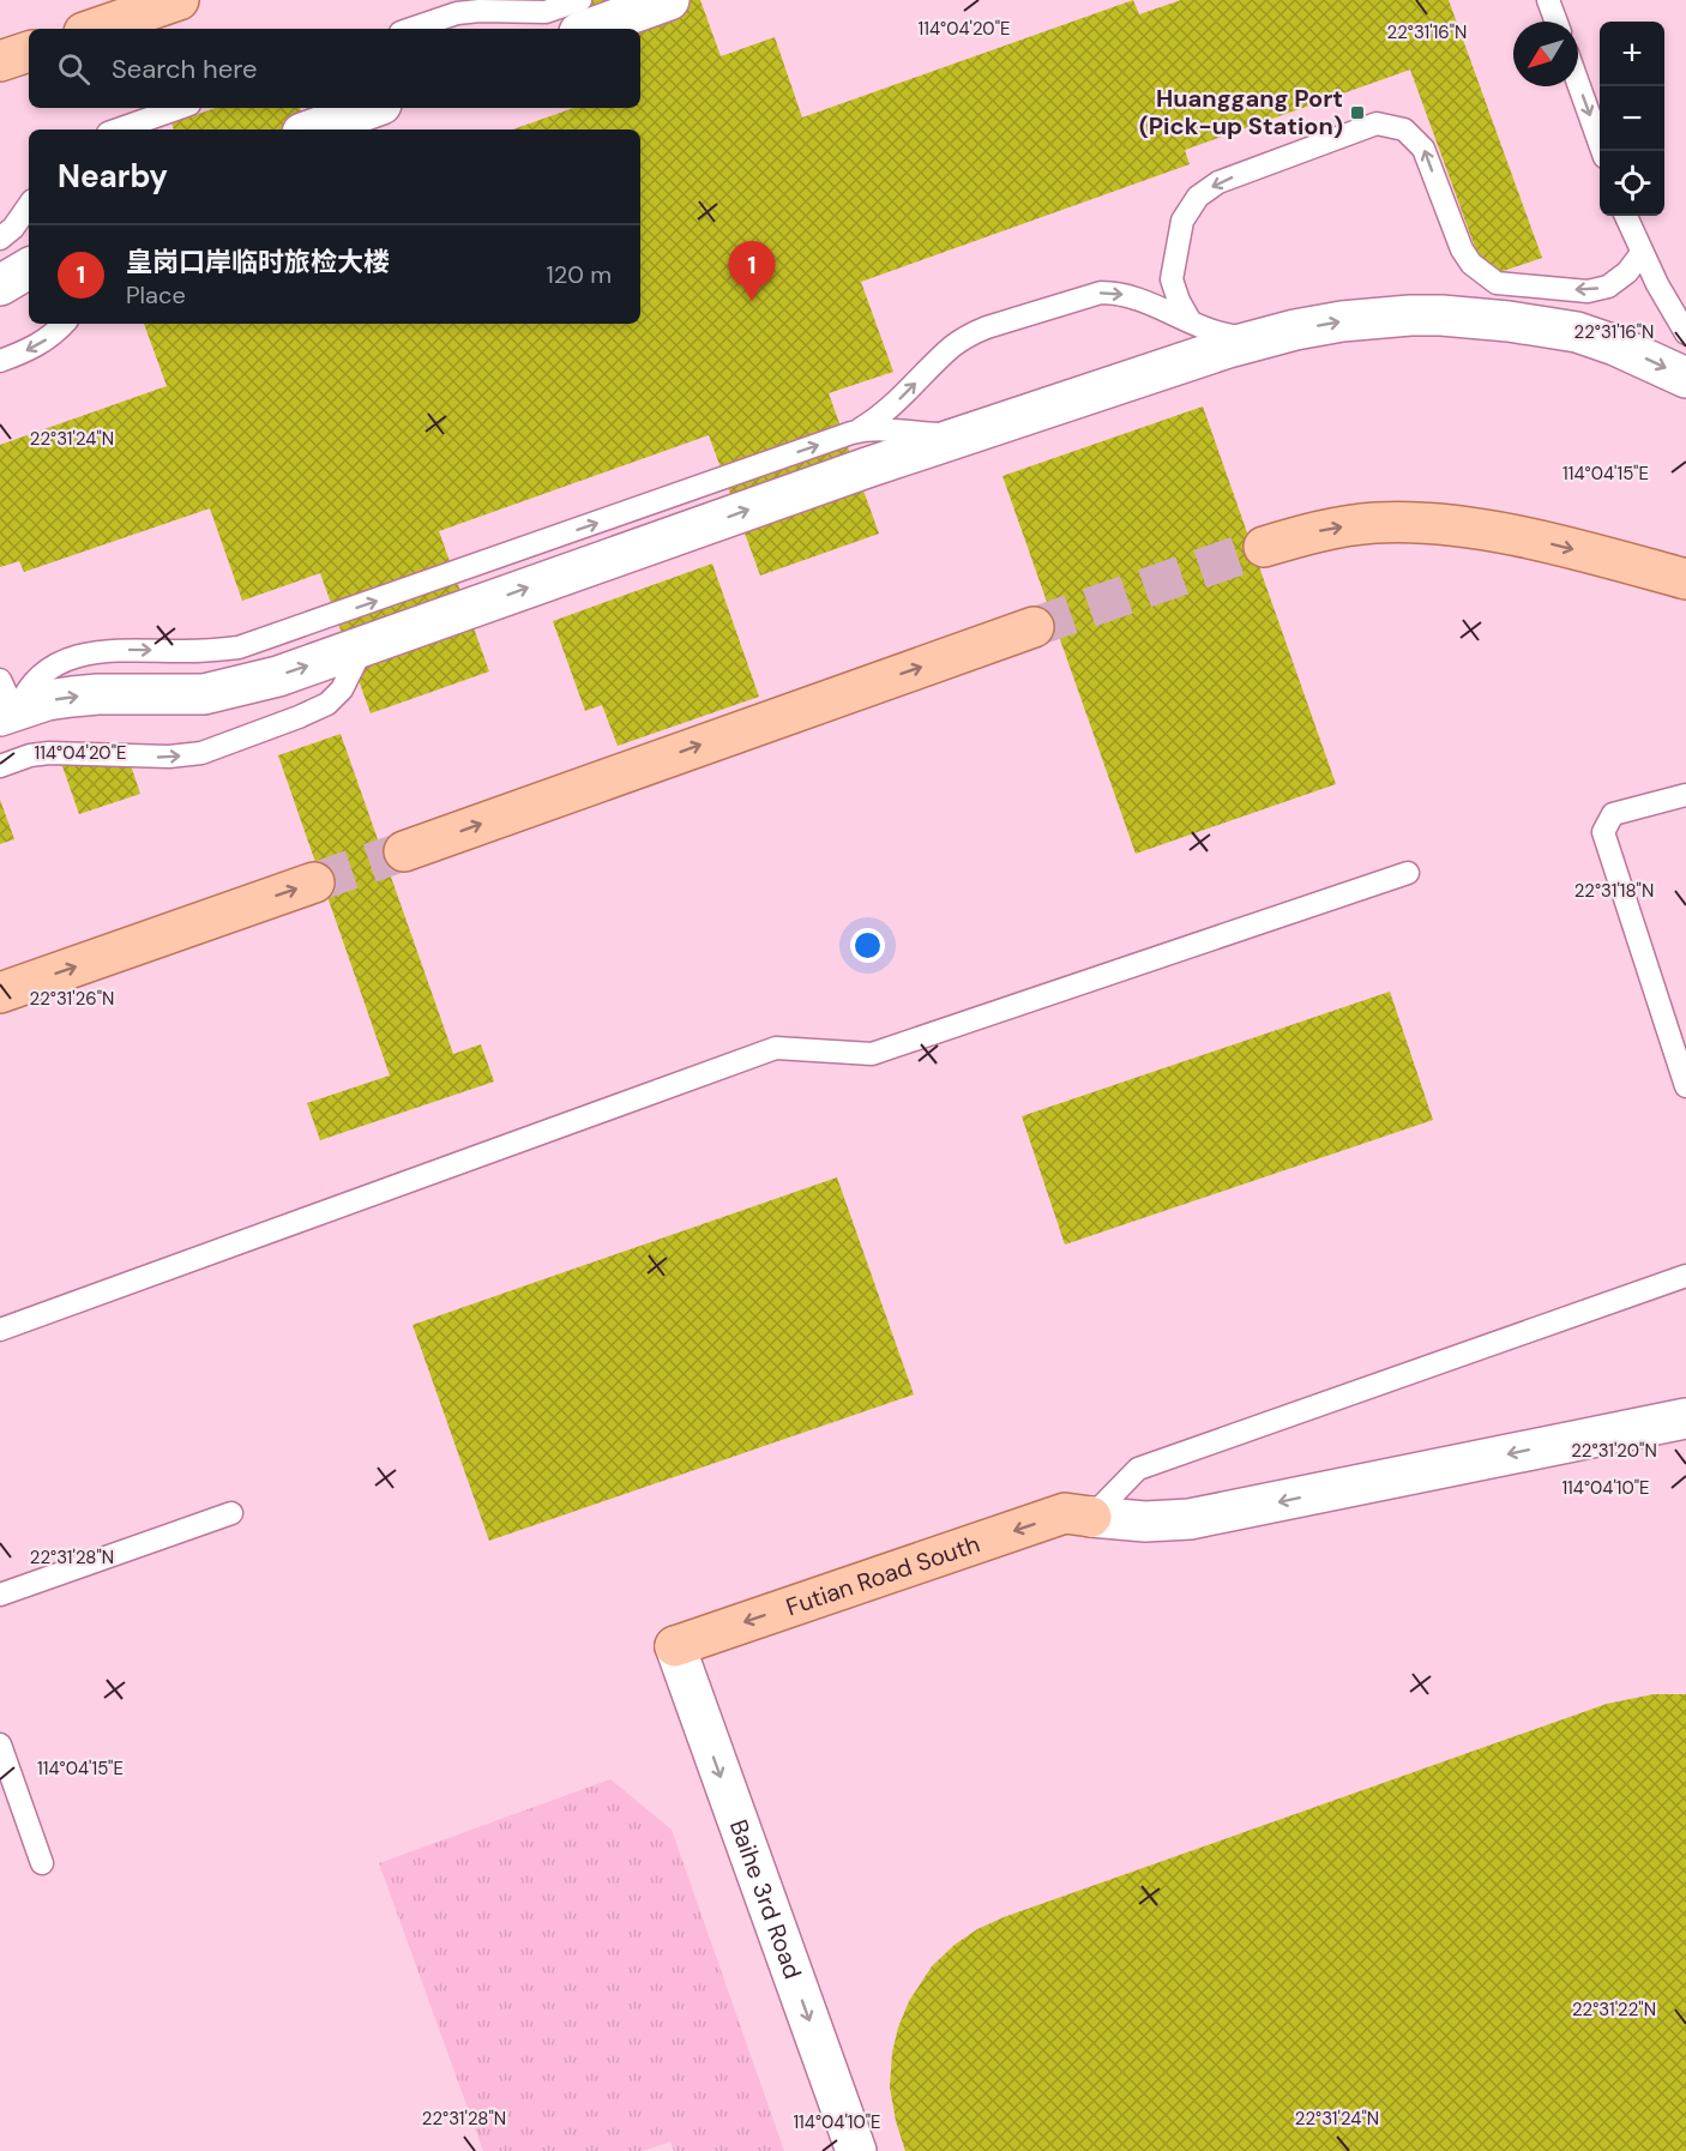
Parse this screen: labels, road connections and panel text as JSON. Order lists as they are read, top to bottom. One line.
{"streets":{"main road":["Futian Road South","Baihe 3rd Road"]},"crossings":[["Futian Road South","Baihe 3rd Road"]],"one_way":["Futian Road South","Baihe 3rd Road"],"places":{"transit":["Huanggang Port (Pick-up Station)"]},"north":"bottom left","page":{"map_buttons":["+","−"],"search":"Search here","heading":"Nearby","list":[{"mark":"1","name":"皇岗口岸临时旅检大楼","note":"Place","value":"120 m"}],"pins":"1"},"coordinates":["114°04'20\"E","22°31'16\"N","22°31'24\"N","114°04'15\"E","22°31'18\"N","22°31'26\"N","22°31'20\"N","114°04'10\"E","22°31'28\"N","22°31'22\"N"]}
